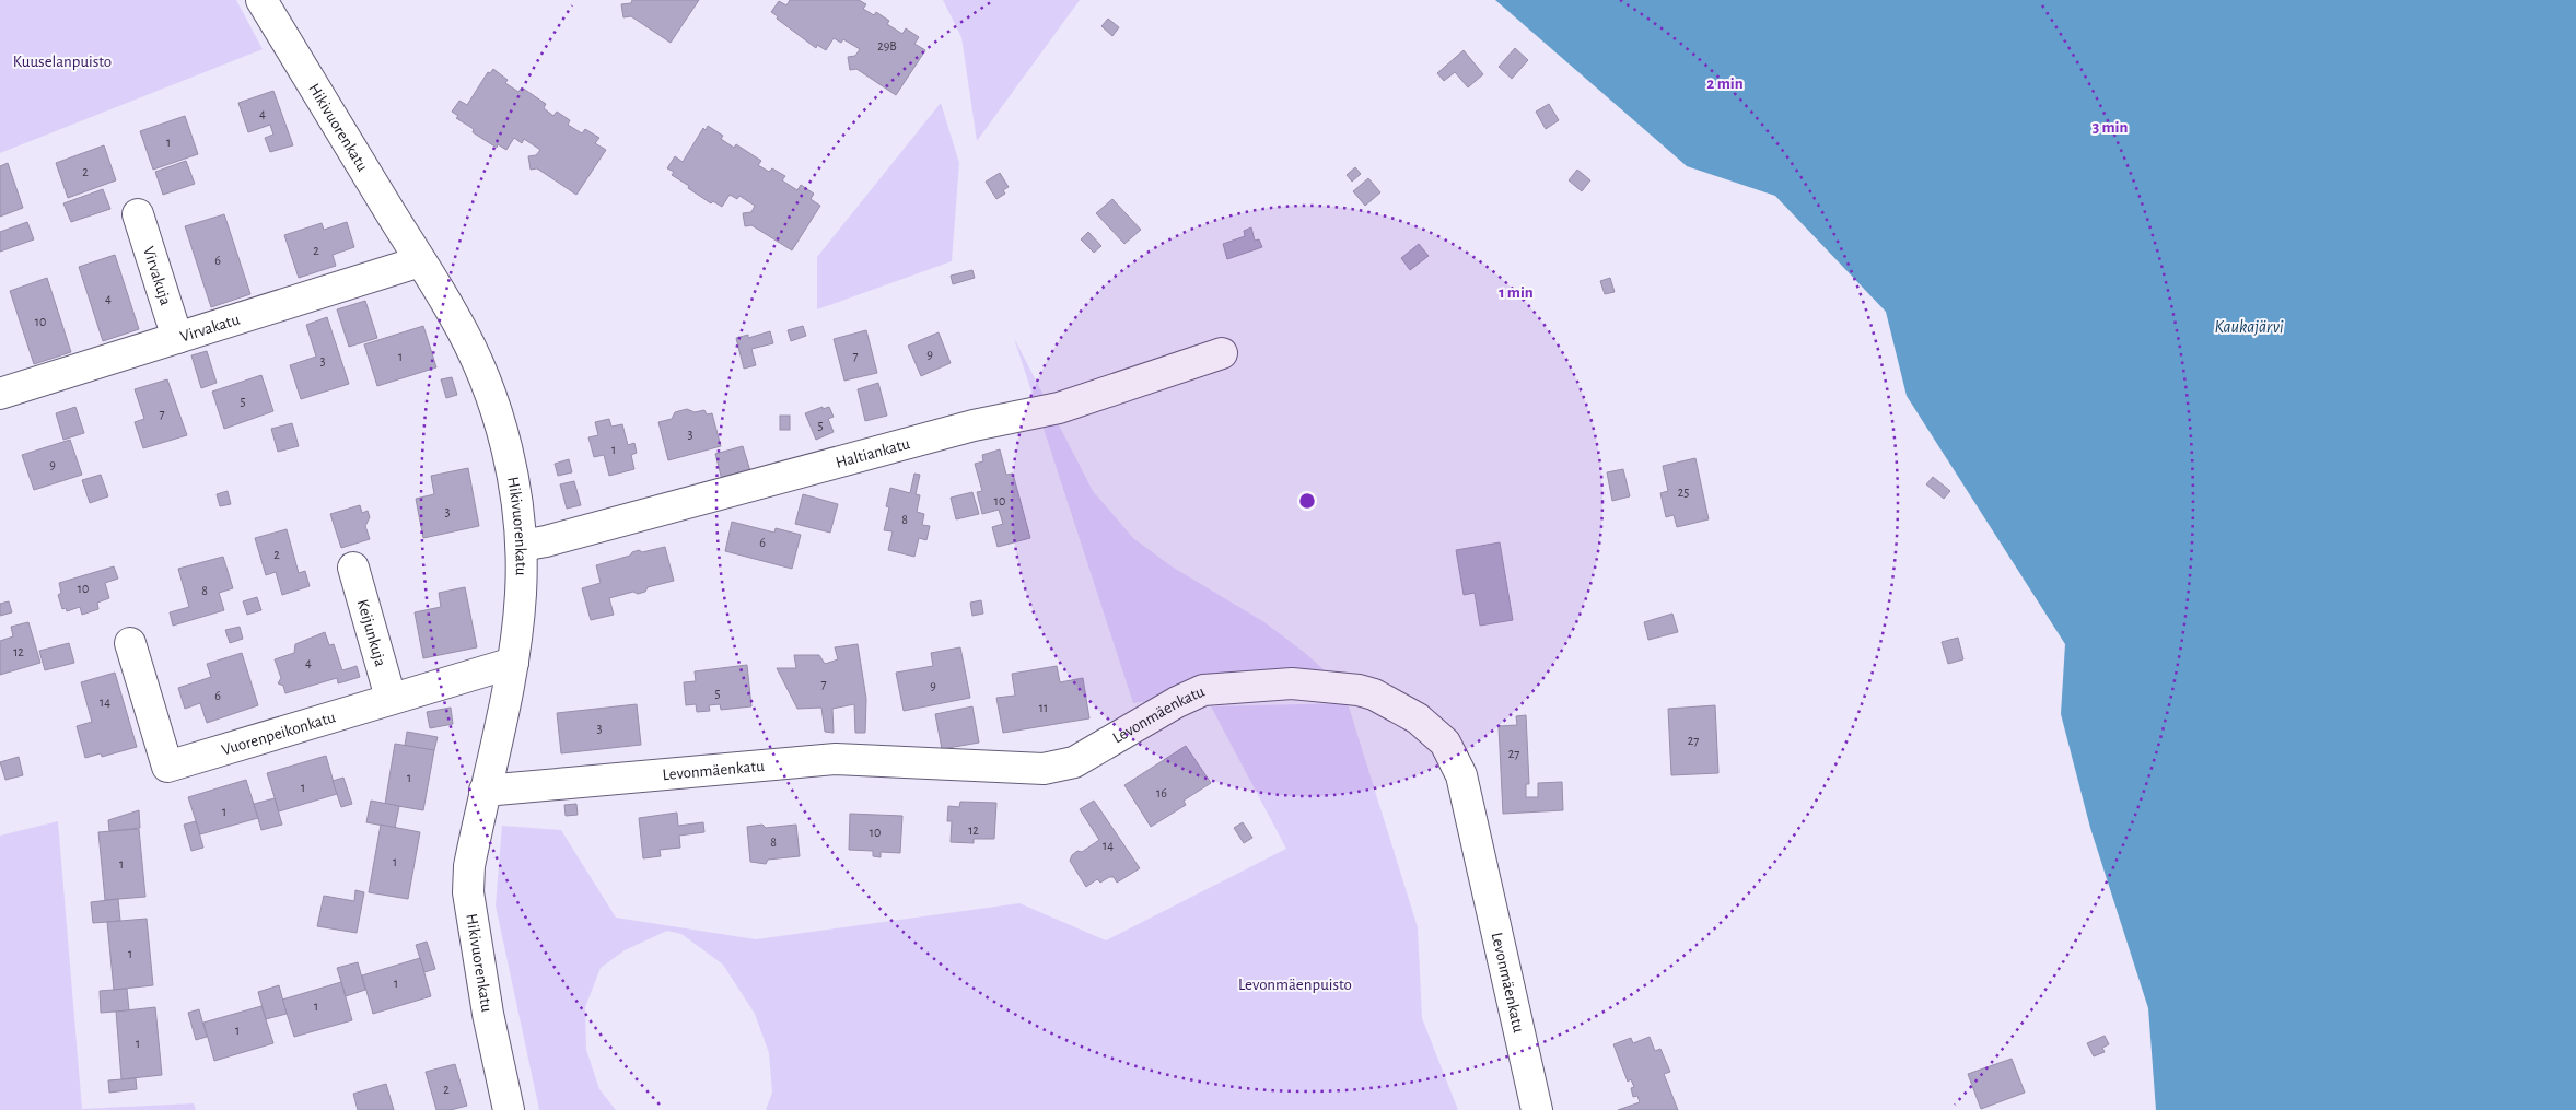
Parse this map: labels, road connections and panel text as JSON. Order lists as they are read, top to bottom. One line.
{"streets":{"street":["Hikivuorenkatu","Virvakuja","Virvakatu","Haltiankatu","Keijunkuja","Levonmäenkatu","Vuorenpeikonkatu"]},"crossings":[["Hikivuorenkatu","Virvakatu"],["Hikivuorenkatu","Haltiankatu"],["Hikivuorenkatu","Levonmäenkatu"],["Hikivuorenkatu","Vuorenpeikonkatu"],["Virvakuja","Virvakatu"],["Keijunkuja","Vuorenpeikonkatu"]],"water":["Kaukajärvi"],"parks":["Kuuselanpuisto","Levonmäenpuisto"],"house_numbers":["29B","4","1","2","2","6","4","10","9","7","1","3","5","7","5","3","1","9","25","10","3","8","6","2","10","8","12","4","7","9","5","6","14","11","3","27","27","1","1","16","1","12","10","8","14","1","1","1","1","1","1","1","2"],"rings":["2 min","3 min","1 min"]}
